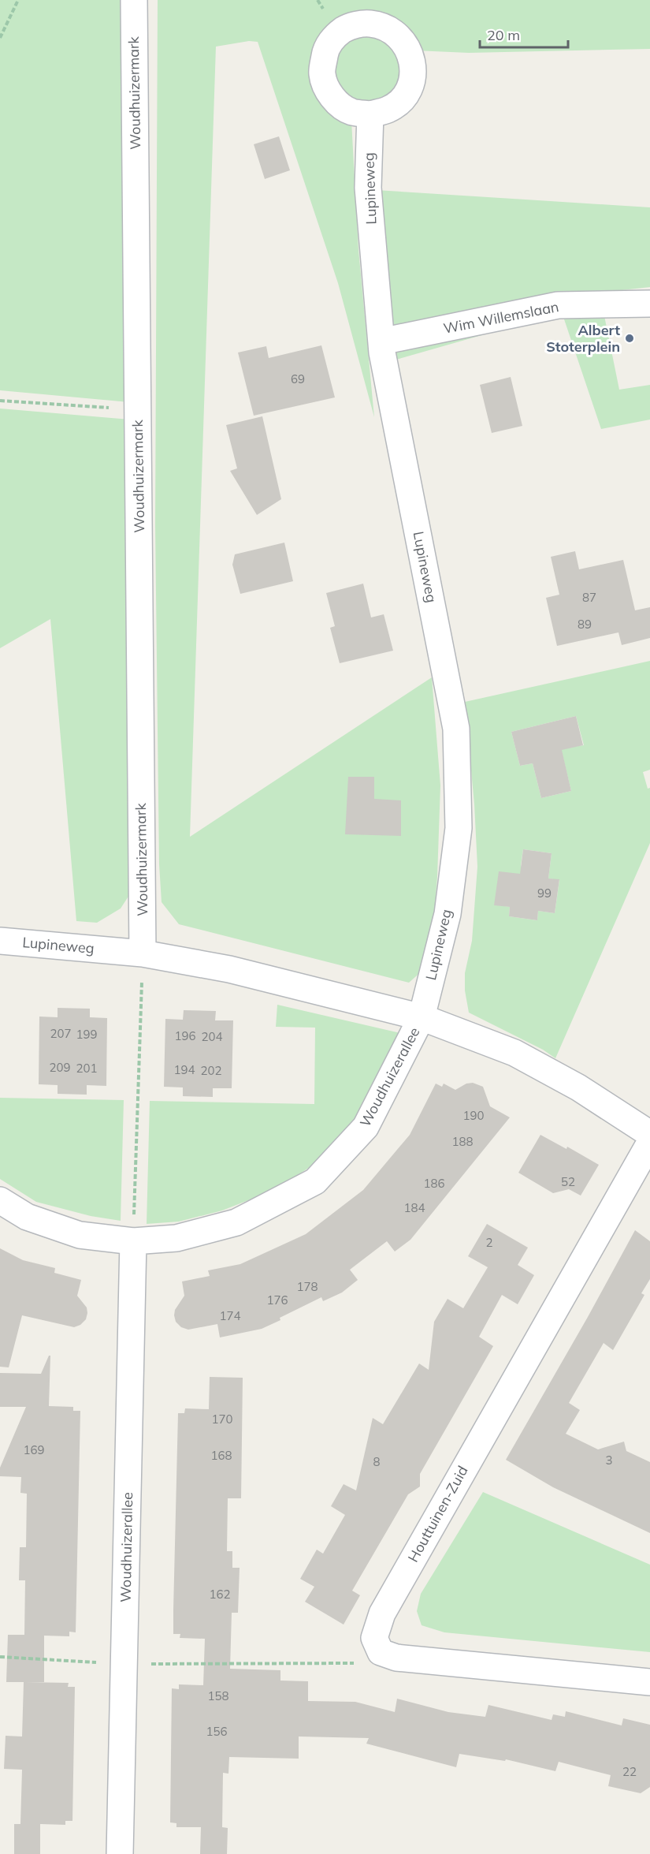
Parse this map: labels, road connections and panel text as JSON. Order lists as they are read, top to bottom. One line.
{"streets":{"street":["Woudhuizermark","Lupineweg","Wim Willemslaan","Woudhuizerallee","Houttuinen-Zuid"]},"crossings":[["Woudhuizermark","Lupineweg"],["Lupineweg","Wim Willemslaan"],["Lupineweg","Woudhuizerallee"]],"places":["Albert Stoterplein"],"house_numbers":["69","87","89","99","207","199","196","204","209","201","194","202","190","188","52","186","184","2","178","176","174","170","169","168","3","8","162","158","156","22"],"scale_bar":"20 m"}
